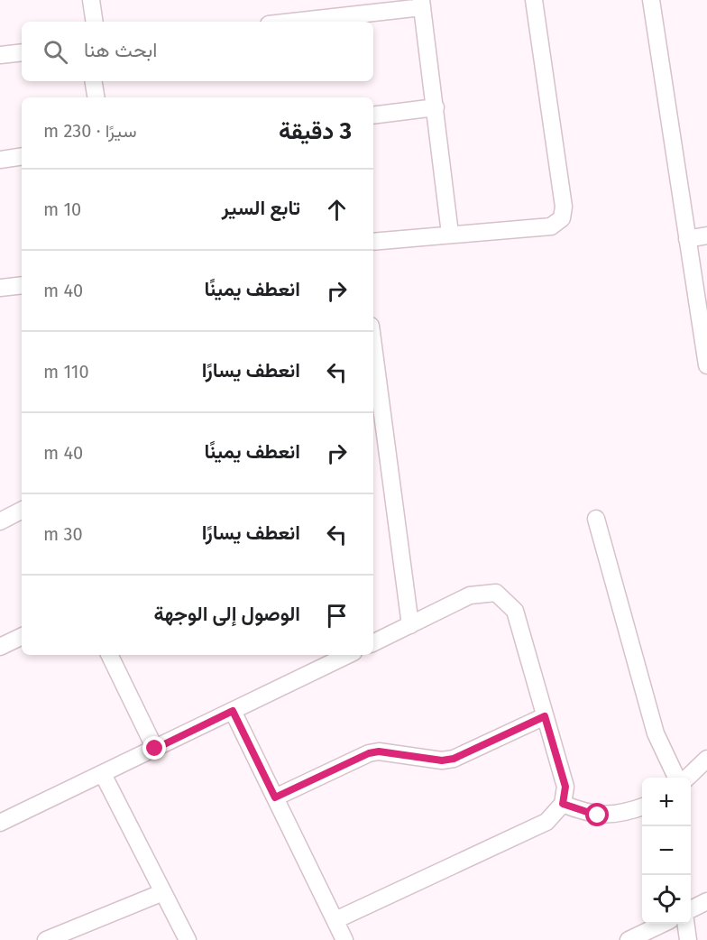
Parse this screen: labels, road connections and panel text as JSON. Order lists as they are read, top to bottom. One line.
{"page":{"search":"ابحث هنا","heading":["3 دقيقة","سيرًا · 230 m"],"list":[["تابع السير","10 m"],["انعطف يمينًا","40 m"],["انعطف يسارًا","110 m"],["انعطف يمينًا","40 m"],["انعطف يسارًا","30 m"],"الوصول إلى الوجهة"],"map_buttons":["+","−"]}}
